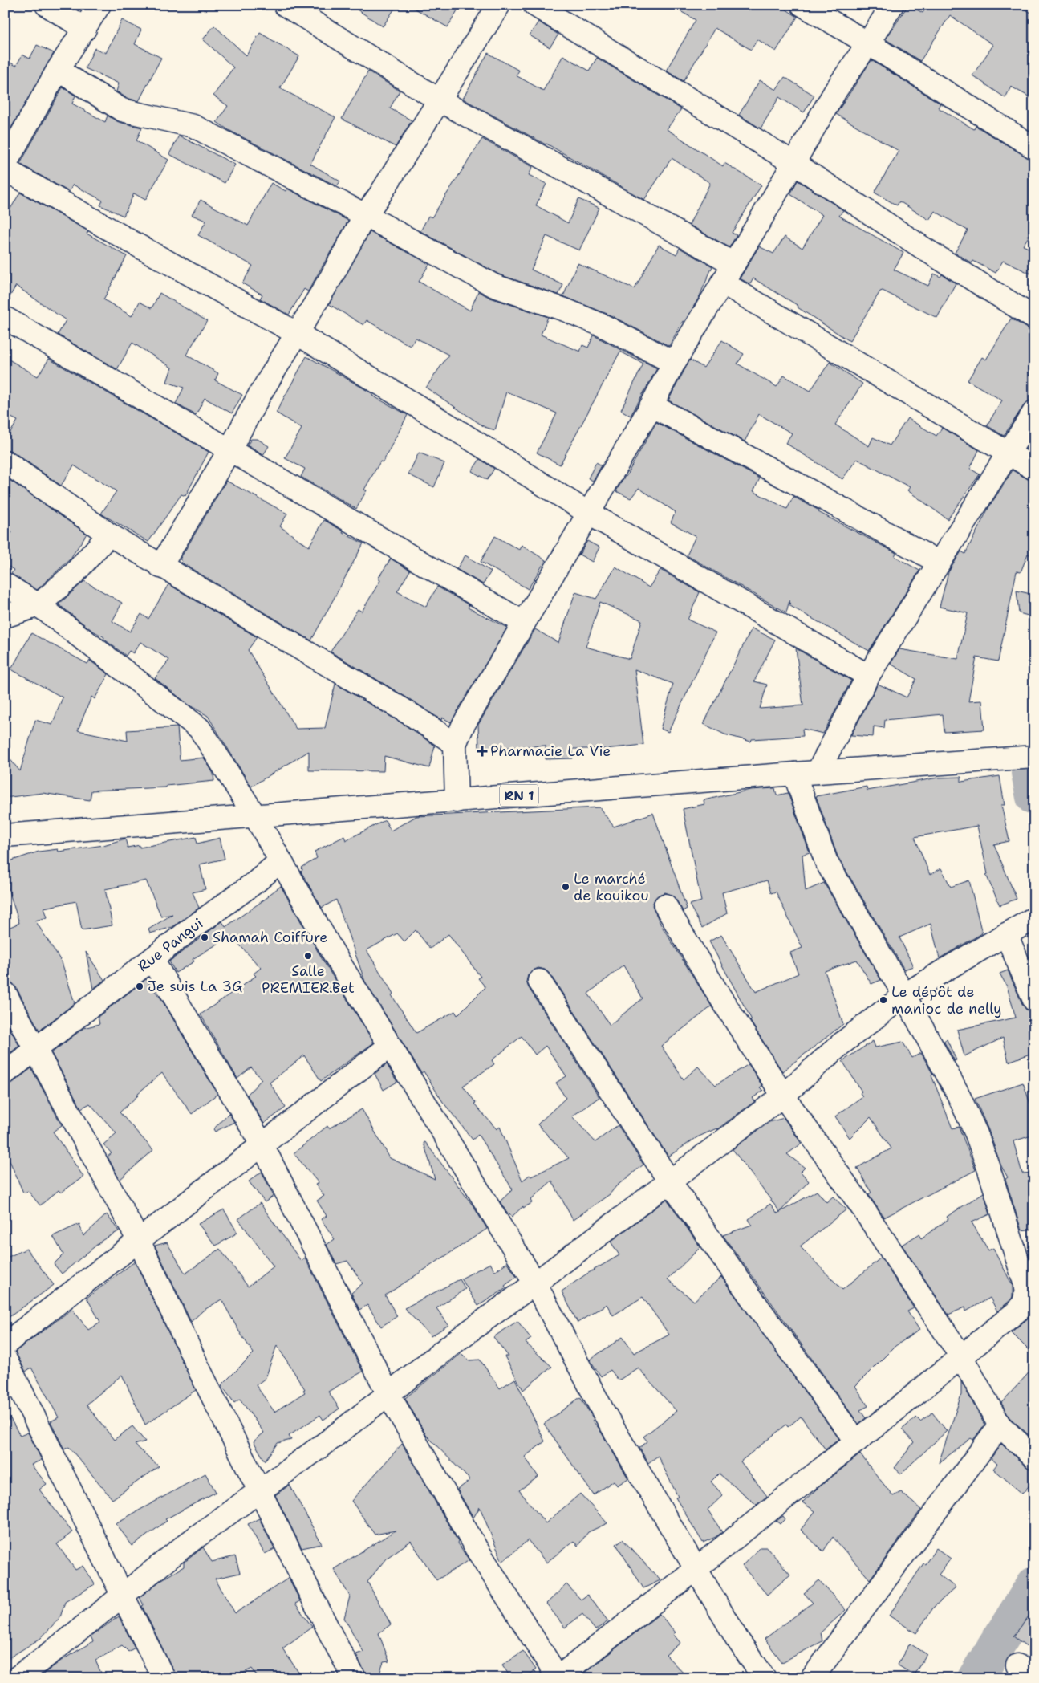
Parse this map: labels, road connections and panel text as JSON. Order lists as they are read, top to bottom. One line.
{"streets":{"main road":["RN 1","Rue Pangui"]},"places":{"health":["Pharmacie La Vie"],"other":["Le marché de kouikou","Shamah Coiffure","Salle PREMIER.Bet","Je suis La 3G","Le dépôt de manioc de nelly"]}}
